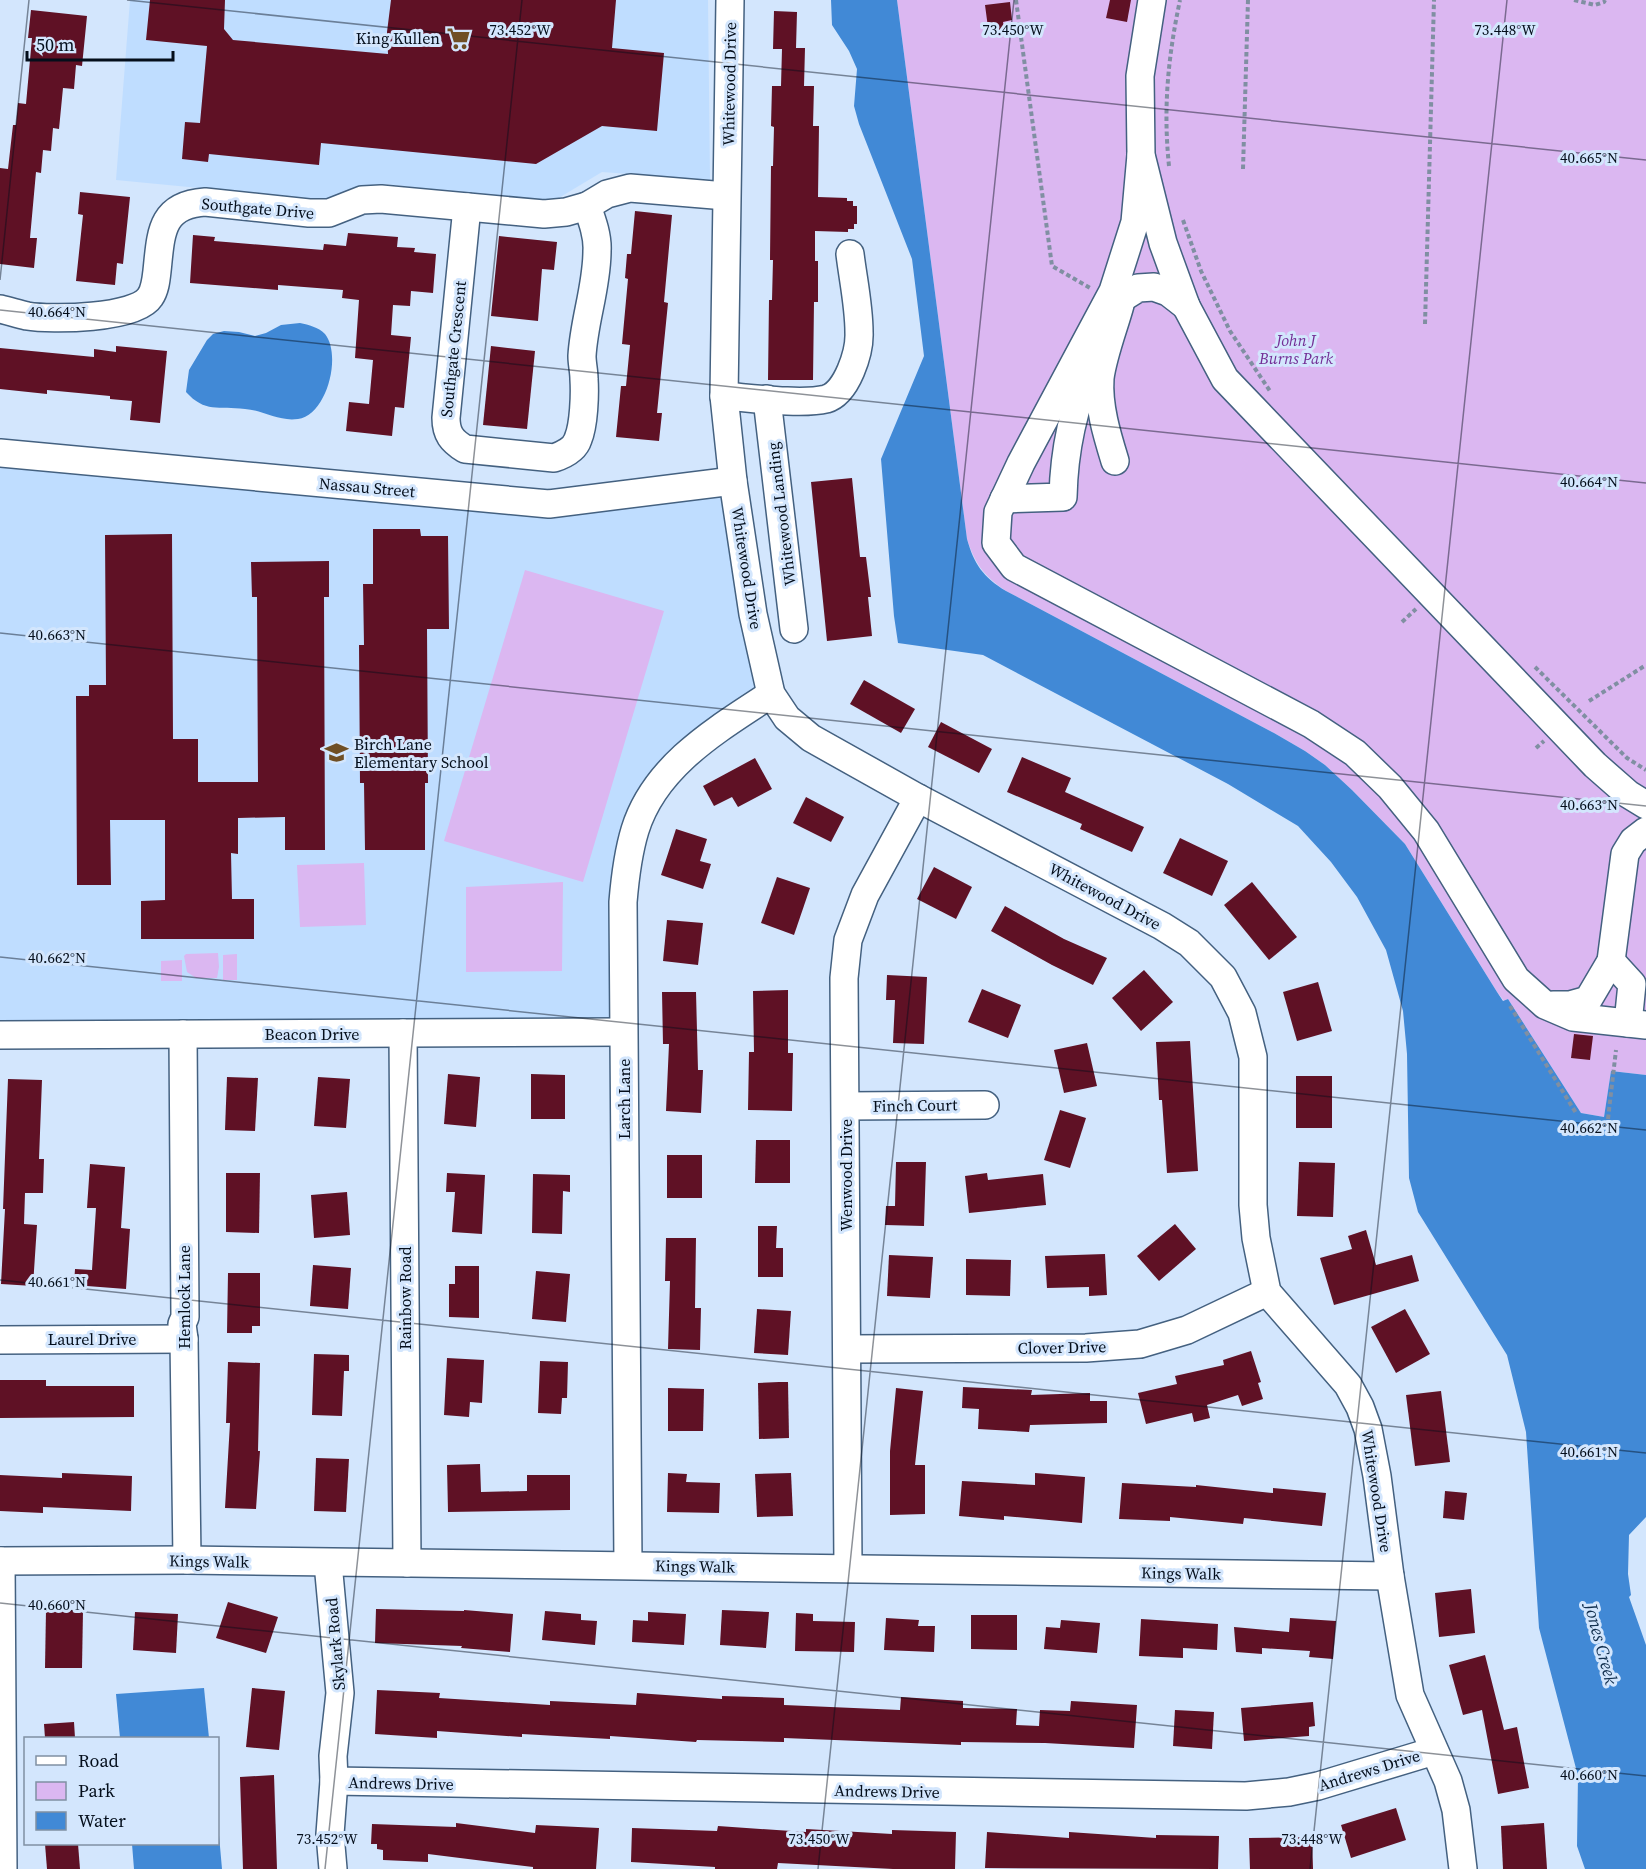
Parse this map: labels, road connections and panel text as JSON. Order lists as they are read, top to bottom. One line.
{"streets":{"street":["Whitewood Drive","Southgate Drive","Southgate Crescent","Nassau Street","Whitewood Landing","Beacon Drive","Larch Lane","Finch Court","Wenwood Drive","Hemlock Lane","Rainbow Road","Laurel Drive","Clover Drive","Kings Walk","Skylark Road","Andrews Drive"]},"crossings":[["Whitewood Drive","Southgate Drive"],["Whitewood Drive","Nassau Street"],["Whitewood Drive","Larch Lane"],["Whitewood Drive","Wenwood Drive"],["Whitewood Drive","Clover Drive"],["Whitewood Drive","Kings Walk"],["Whitewood Drive","Andrews Drive"],["Southgate Drive","Southgate Crescent"],["Beacon Drive","Larch Lane"],["Beacon Drive","Hemlock Lane"],["Beacon Drive","Rainbow Road"],["Larch Lane","Kings Walk"],["Finch Court","Wenwood Drive"],["Wenwood Drive","Clover Drive"],["Wenwood Drive","Kings Walk"],["Hemlock Lane","Laurel Drive"],["Hemlock Lane","Kings Walk"],["Rainbow Road","Kings Walk"],["Kings Walk","Skylark Road"],["Skylark Road","Andrews Drive"]],"water":["Jones Creek"],"parks":["John J Burns Park"],"places":{"supermarket":["King Kullen"],"school or university":["Birch Lane Elementary School"]},"legend":["Road","Park","Water"],"scale_bar":"50 m","coordinates":["73.452°W","73.450°W","73.448°W","40.665°N","40.664°N","40.663°N","40.662°N","40.661°N","40.660°N"]}
